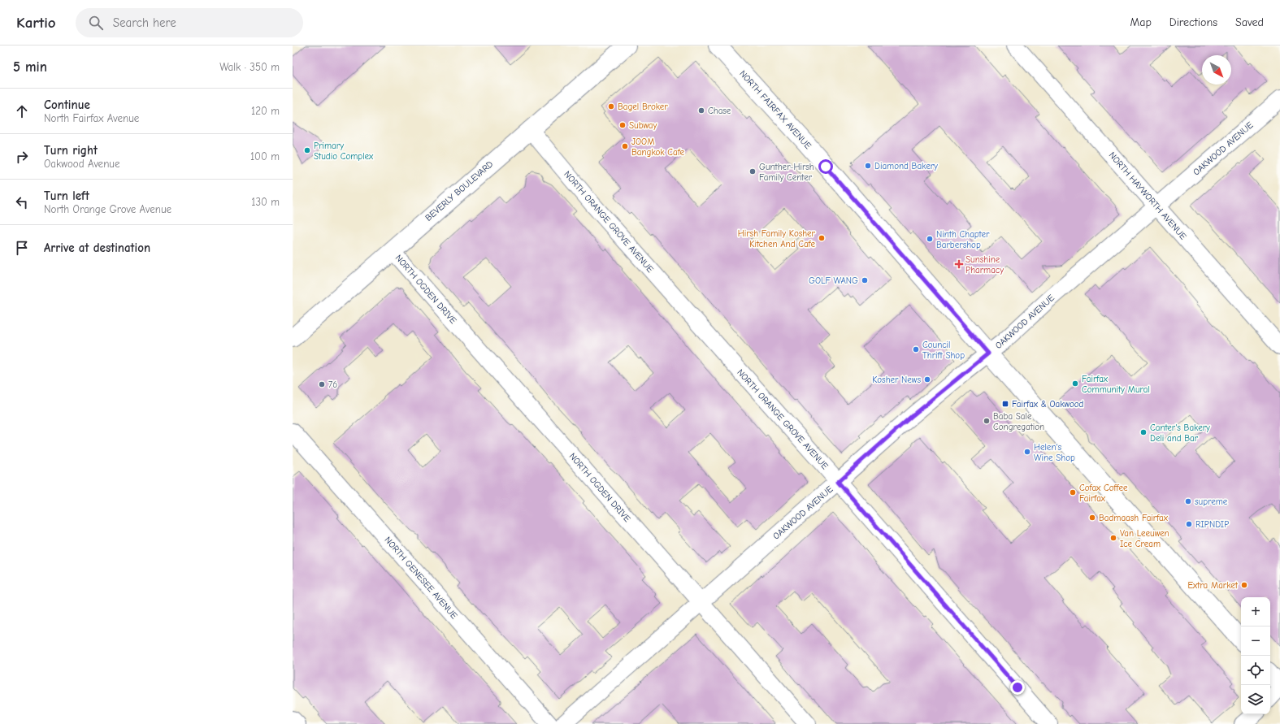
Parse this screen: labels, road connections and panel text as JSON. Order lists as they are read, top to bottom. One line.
{"streets":{"main road":["NORTH FAIRFAX AVENUE","BEVERLY BOULEVARD"],"street":["OAKWOOD AVENUE","NORTH HAYWORTH AVENUE","NORTH ORANGE GROVE AVENUE","NORTH OGDEN DRIVE","NORTH GENESEE AVENUE"]},"crossings":[["NORTH FAIRFAX AVENUE","OAKWOOD AVENUE"],["OAKWOOD AVENUE","NORTH HAYWORTH AVENUE"],["OAKWOOD AVENUE","NORTH ORANGE GROVE AVENUE"],["OAKWOOD AVENUE","NORTH OGDEN DRIVE"],["BEVERLY BOULEVARD","NORTH ORANGE GROVE AVENUE"],["BEVERLY BOULEVARD","NORTH OGDEN DRIVE"]],"places":{"other":["Bagel Broker","Chase","Subway","JOOM Bangkok Cafe","Primary Studio Complex","Diamond Bakery","Gunther-Hirsh Family Center","Hirsh Family Kosher Kitchen And Cafe","Ninth Chapter Barbershop","GOLF WANG","Council Thrift Shop","Kosher News","Fairfax Community Mural","76","Baba Sale Congregation","Canter's Bakery Deli and Bar","Helen's Wine Shop","Cofax Coffee Fairfax","supreme","Badmaash Fairfax","RIPNDIP","Van Leeuwen Ice Cream","Extra Market"],"health":["Sunshine Pharmacy"],"transit":["Fairfax & Oakwood"]},"north":"bottom right","page":{"header":"Kartio","search":"Search here","nav":["Map","Directions","Saved"],"heading":["5 min","Walk · 350 m"],"list":[["Continue","North Fairfax Avenue","120 m"],["Turn right","Oakwood Avenue","100 m"],["Turn left","North Orange Grove Avenue","130 m"],"Arrive at destination"],"map_buttons":["+","−"]}}
